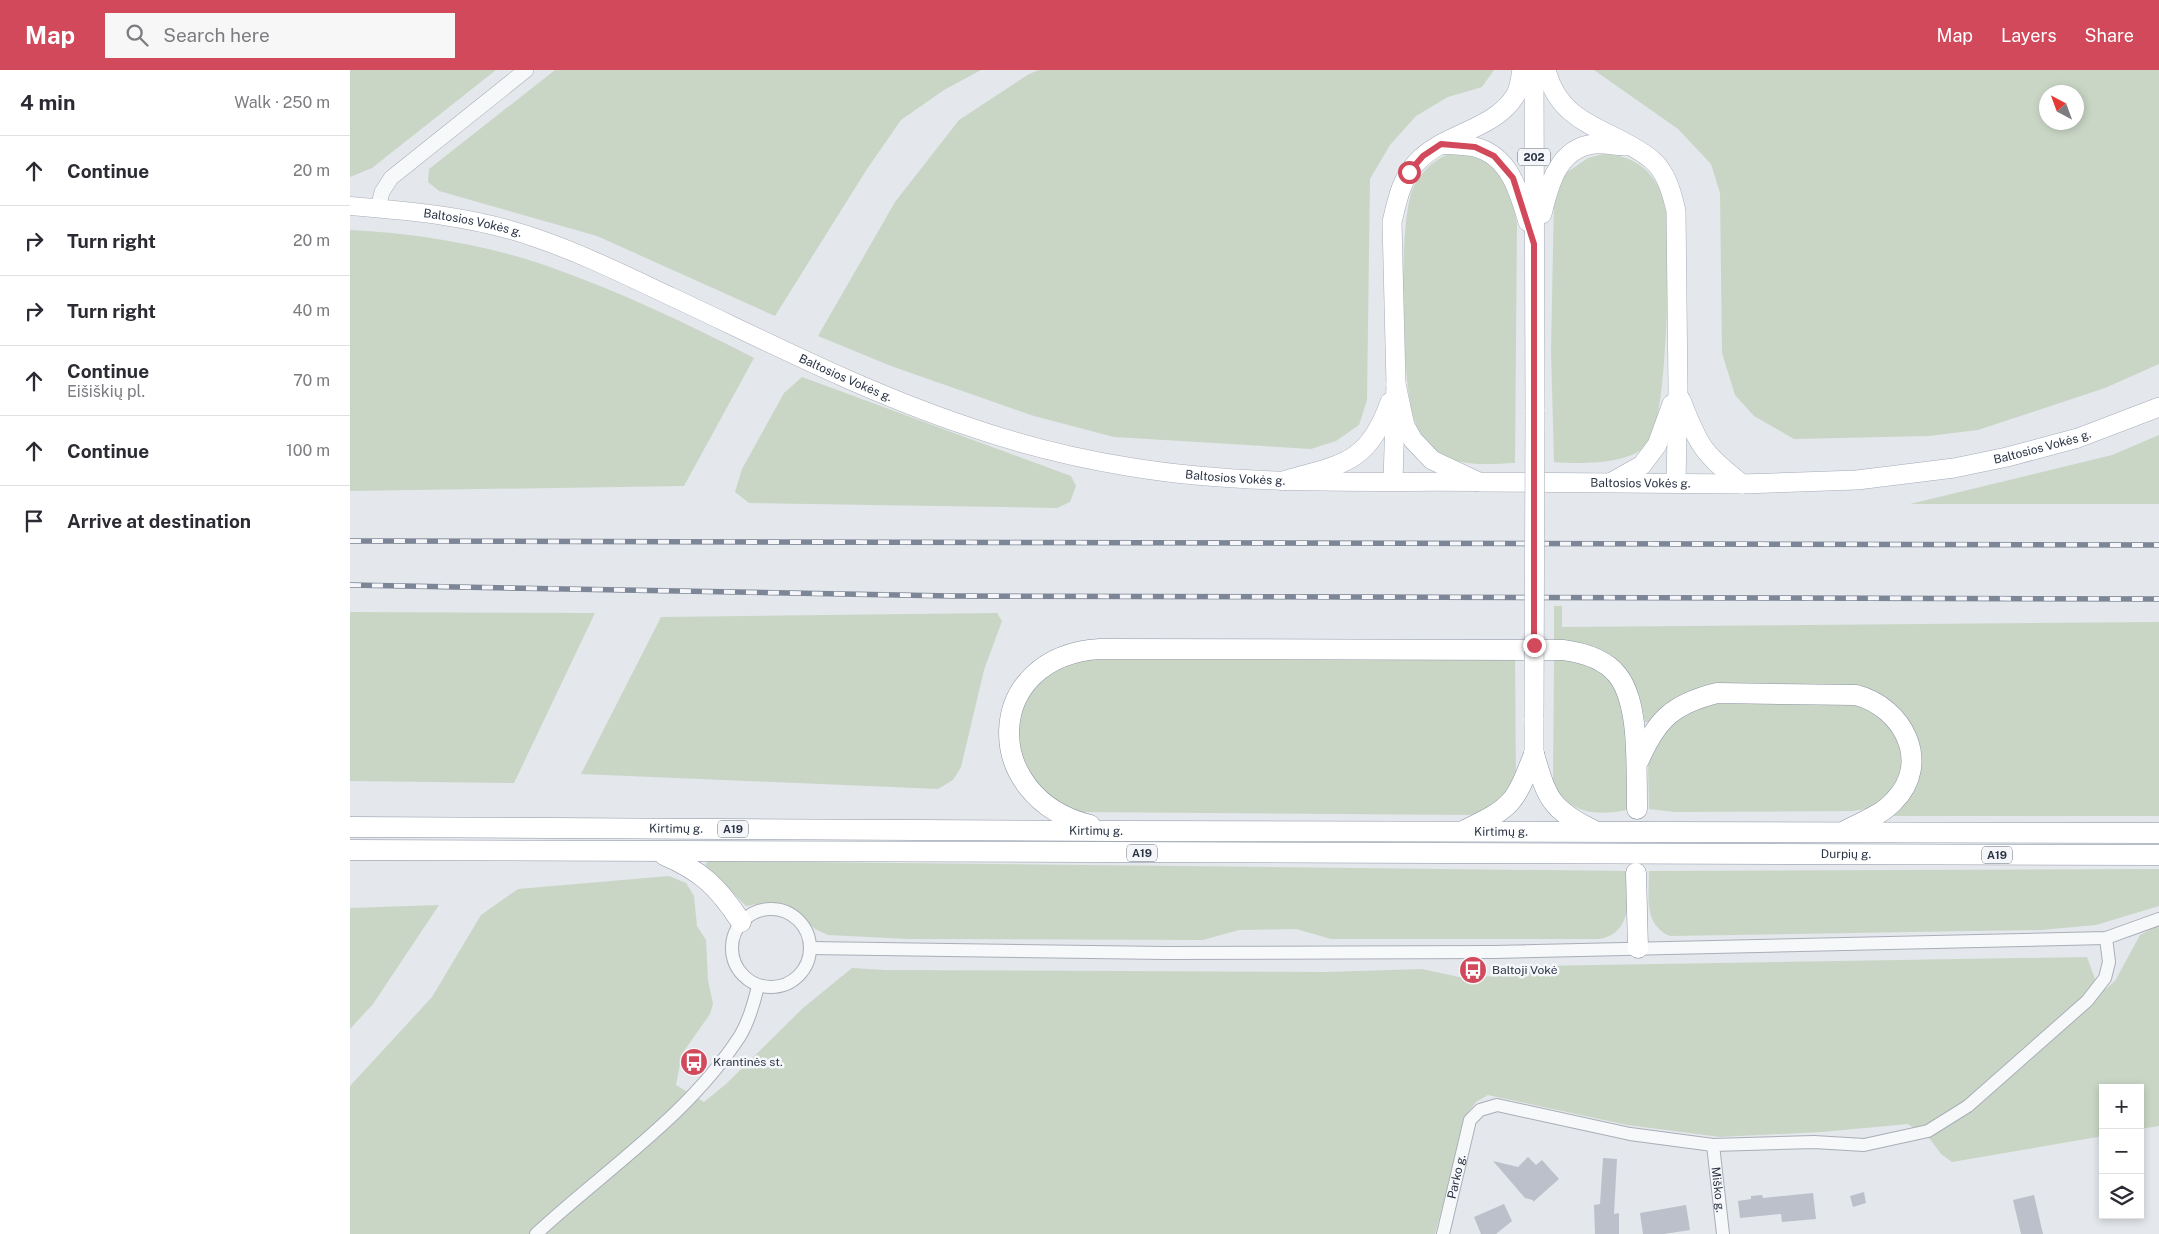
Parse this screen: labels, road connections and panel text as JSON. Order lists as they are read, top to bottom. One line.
{"streets":{"highway":["Kirtimų g.","A19","Durpių g."],"main road":["202","Baltosios Vokės g."],"street":["Parko g.","Miško g."]},"crossings":[["Kirtimų g.","Durpių g."],["Parko g.","Miško g."]],"places":{"bus stop":["Baltoji Vokė","Krantinės st."]},"north":"top left","page":{"header":"Map","search":"Search here","nav":["Map","Layers","Share"],"heading":["4 min","Walk · 250 m"],"list":[["Continue","20 m"],["Turn right","20 m"],["Turn right","40 m"],["Continue","Eišiškių pl.","70 m"],["Continue","100 m"],"Arrive at destination"],"map_buttons":["+","−"]}}
